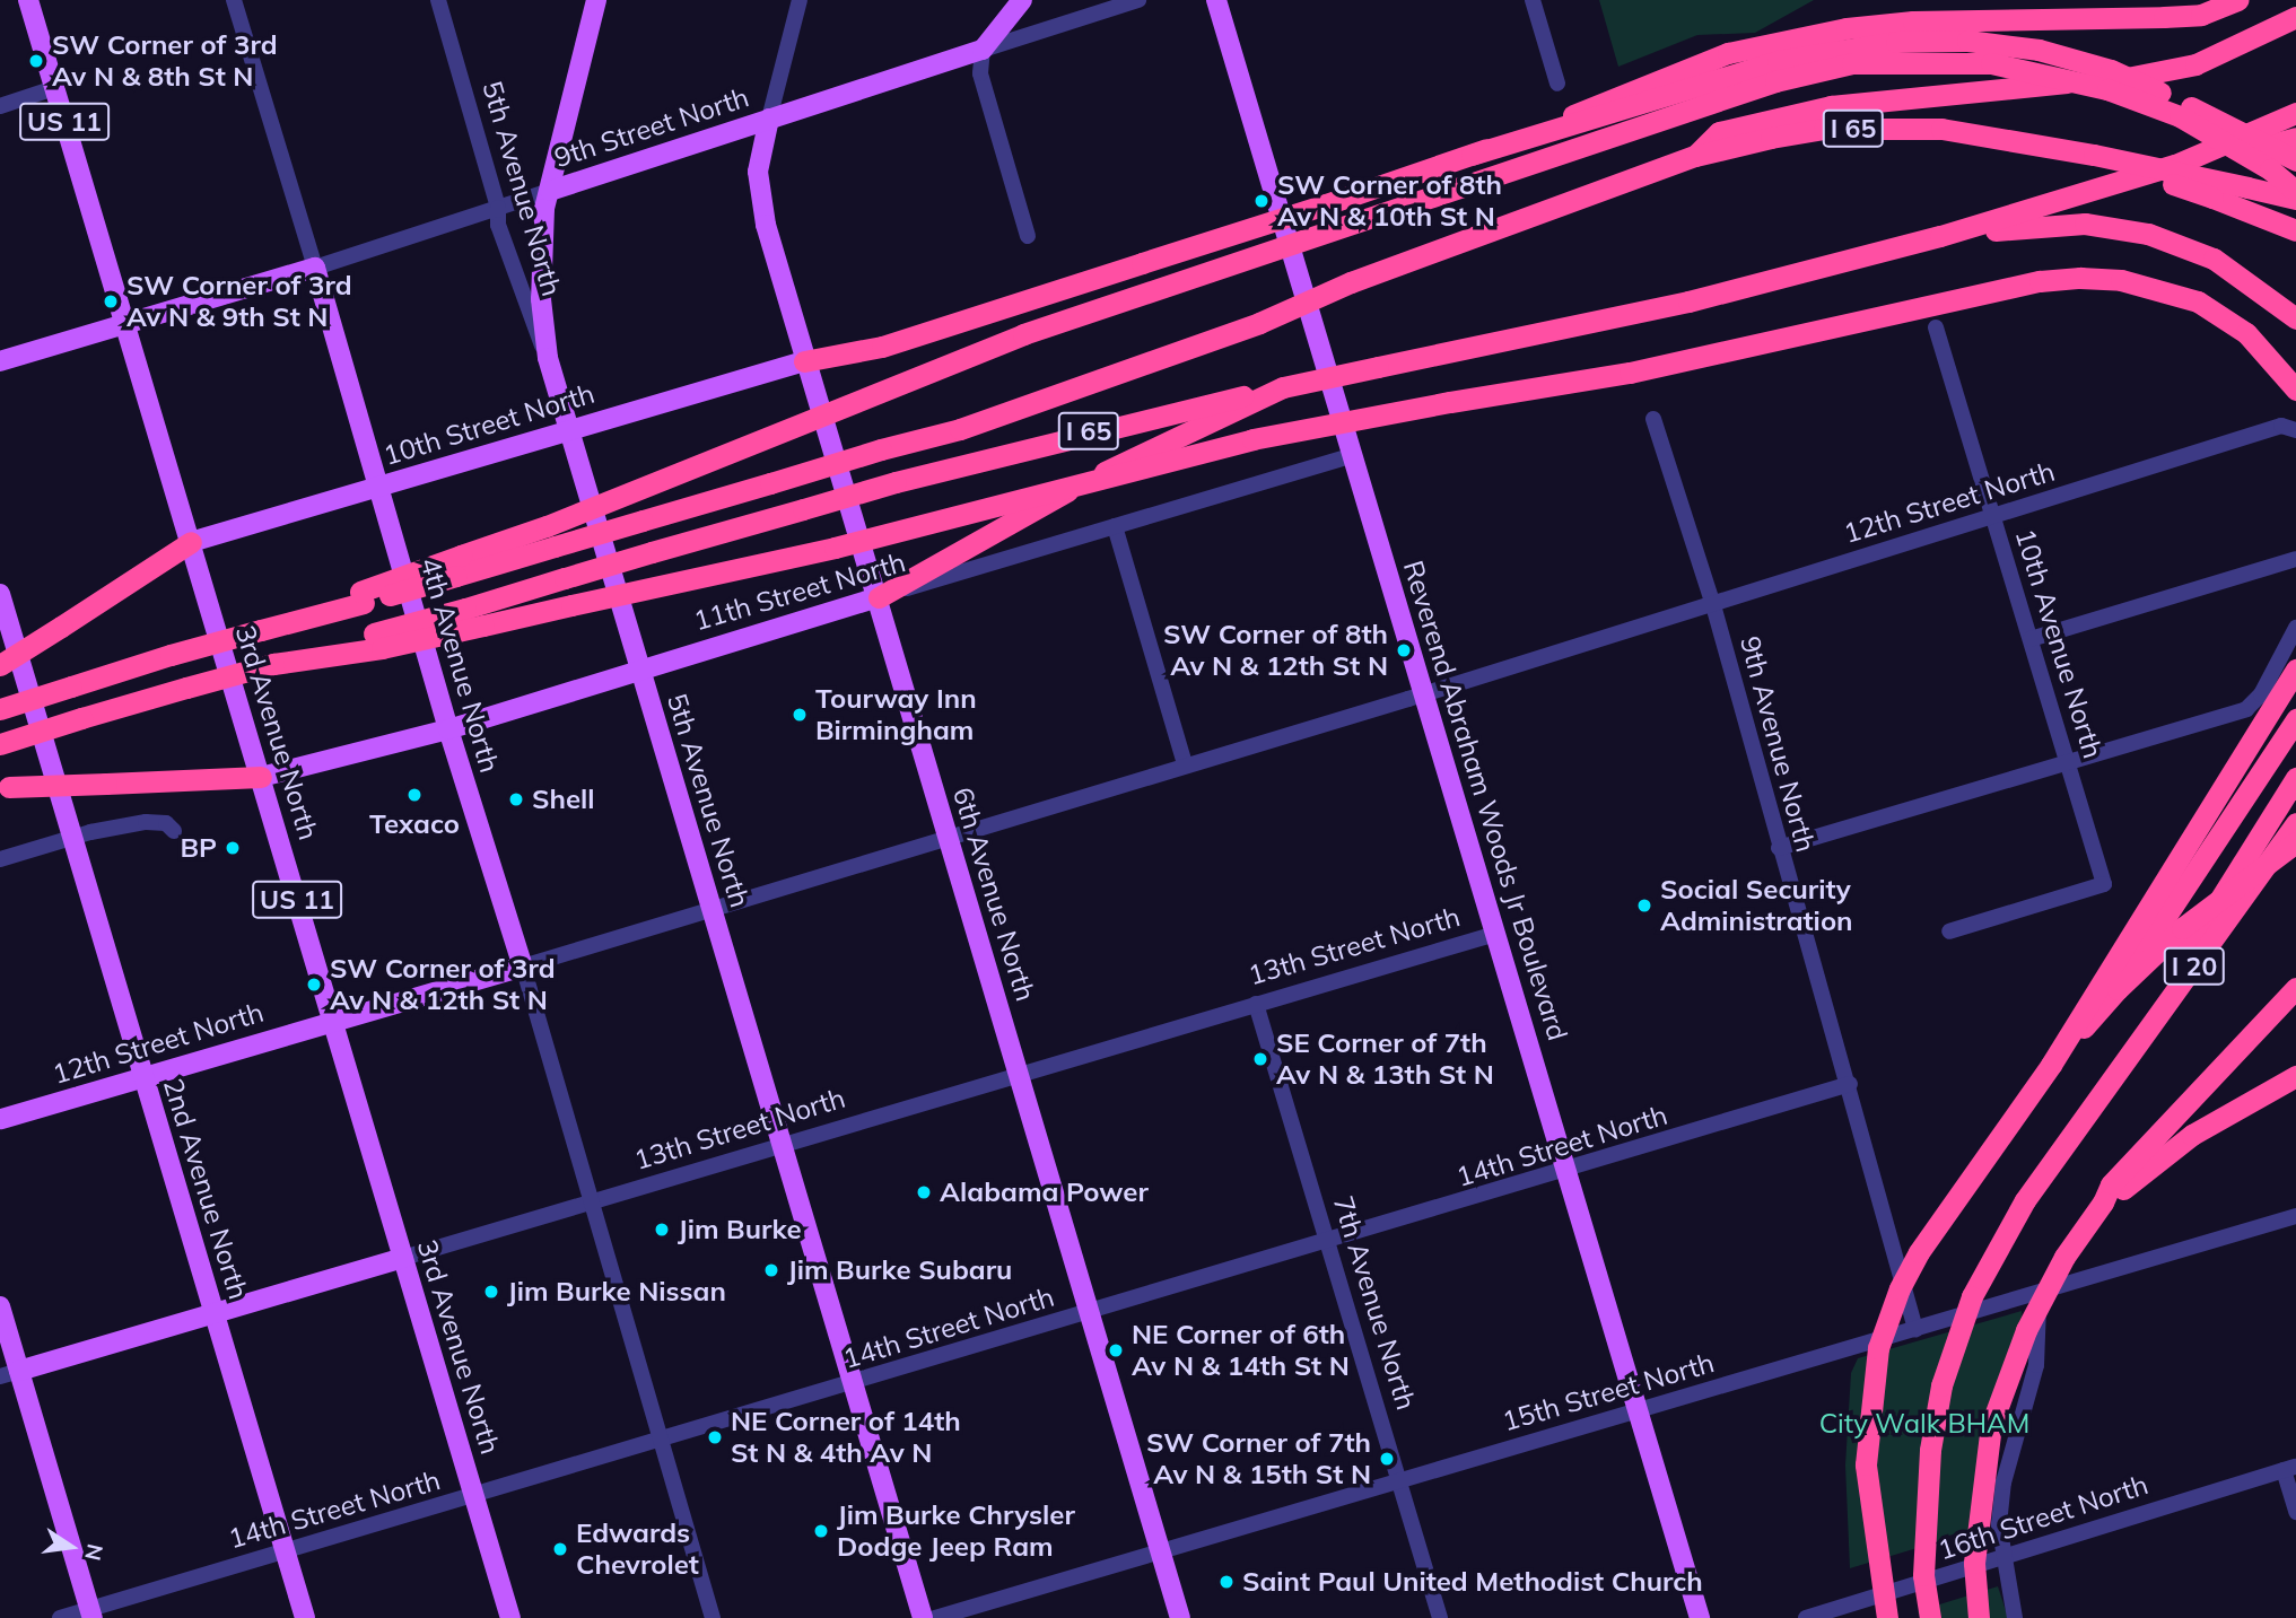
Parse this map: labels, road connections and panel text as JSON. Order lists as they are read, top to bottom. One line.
{"streets":{"highway":["I 65","I 20"],"main road":["US 11","9th Street North","5th Avenue North","10th Street North","12th Street North","11th Street North","4th Avenue North","3rd Avenue North","Reverend Abraham Woods Jr Boulevard","6th Avenue North","13th Street North","2nd Avenue North"],"street":["10th Avenue North","9th Avenue North","14th Street North","7th Avenue North","15th Street North","16th Street North"]},"crossings":[["9th Street North","5th Avenue North"],["9th Street North","4th Avenue North"],["9th Street North","3rd Avenue North"],["9th Street North","6th Avenue North"],["5th Avenue North","10th Street North"],["5th Avenue North","12th Street North"],["5th Avenue North","11th Street North"],["5th Avenue North","13th Street North"],["5th Avenue North","14th Street North"],["10th Street North","4th Avenue North"],["10th Street North","3rd Avenue North"],["10th Street North","6th Avenue North"],["12th Street North","10th Avenue North"],["12th Street North","4th Avenue North"],["12th Street North","3rd Avenue North"],["12th Street North","9th Avenue North"],["12th Street North","Reverend Abraham Woods Jr Boulevard"],["12th Street North","6th Avenue North"],["12th Street North","2nd Avenue North"],["11th Street North","4th Avenue North"],["11th Street North","3rd Avenue North"],["11th Street North","Reverend Abraham Woods Jr Boulevard"],["11th Street North","6th Avenue North"],["4th Avenue North","13th Street North"],["4th Avenue North","14th Street North"],["3rd Avenue North","13th Street North"],["3rd Avenue North","14th Street North"],["9th Avenue North","14th Street North"],["9th Avenue North","15th Street North"],["Reverend Abraham Woods Jr Boulevard","13th Street North"],["Reverend Abraham Woods Jr Boulevard","14th Street North"],["Reverend Abraham Woods Jr Boulevard","15th Street North"],["6th Avenue North","13th Street North"],["6th Avenue North","14th Street North"],["6th Avenue North","15th Street North"],["13th Street North","2nd Avenue North"],["13th Street North","7th Avenue North"],["14th Street North","2nd Avenue North"],["14th Street North","7th Avenue North"],["7th Avenue North","15th Street North"]],"parks":["City Walk BHAM"],"places":["SW Corner of 3rd Av N & 8th St N","SW Corner of 8th Av N & 10th St N","SW Corner of 3rd Av N & 9th St N","SW Corner of 8th Av N & 12th St N","Tourway Inn Birmingham","Texaco","Shell","BP","Social Security Administration","SW Corner of 3rd Av N & 12th St N","SE Corner of 7th Av N & 13th St N","Alabama Power","Jim Burke","Jim Burke Subaru","Jim Burke Nissan","NE Corner of 6th Av N & 14th St N","NE Corner of 14th St N & 4th Av N","SW Corner of 7th Av N & 15th St N","Jim Burke Chrysler Dodge Jeep Ram","Edwards Chevrolet","Saint Paul United Methodist Church"],"north":"right"}
